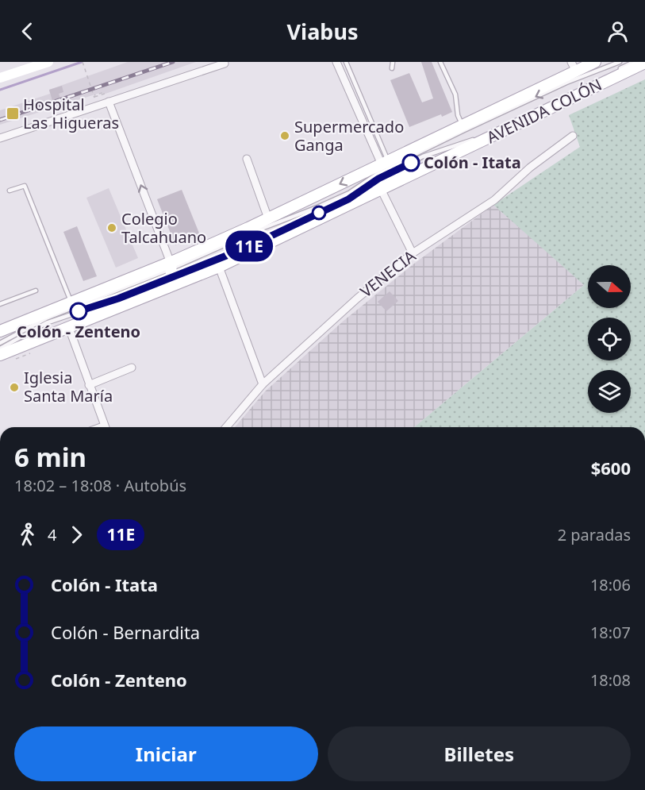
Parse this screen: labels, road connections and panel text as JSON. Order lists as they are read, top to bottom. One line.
{"streets":{"main road":["AVENIDA COLÓN"],"street":["VENECIA"]},"places":{"transit":["Hospital Las Higueras"],"other":["Supermercado Ganga","Colón - Itata","Colegio Talcahuano","Colón - Zenteno","Iglesia Santa María"]},"lines":["bus line 11E"],"north":"right","page":{"header":"Viabus","on_map":"11E","heading":["6 min","18:02 – 18:08 · Autobús","$600"],"legs":["4","11E","2 paradas"],"list":[{"name":"Colón - Itata","value":"18:06"},{"name":"Colón - Bernardita","value":"18:07"},{"name":"Colón - Zenteno","value":"18:08"}],"buttons":["Iniciar","Billetes"]}}
